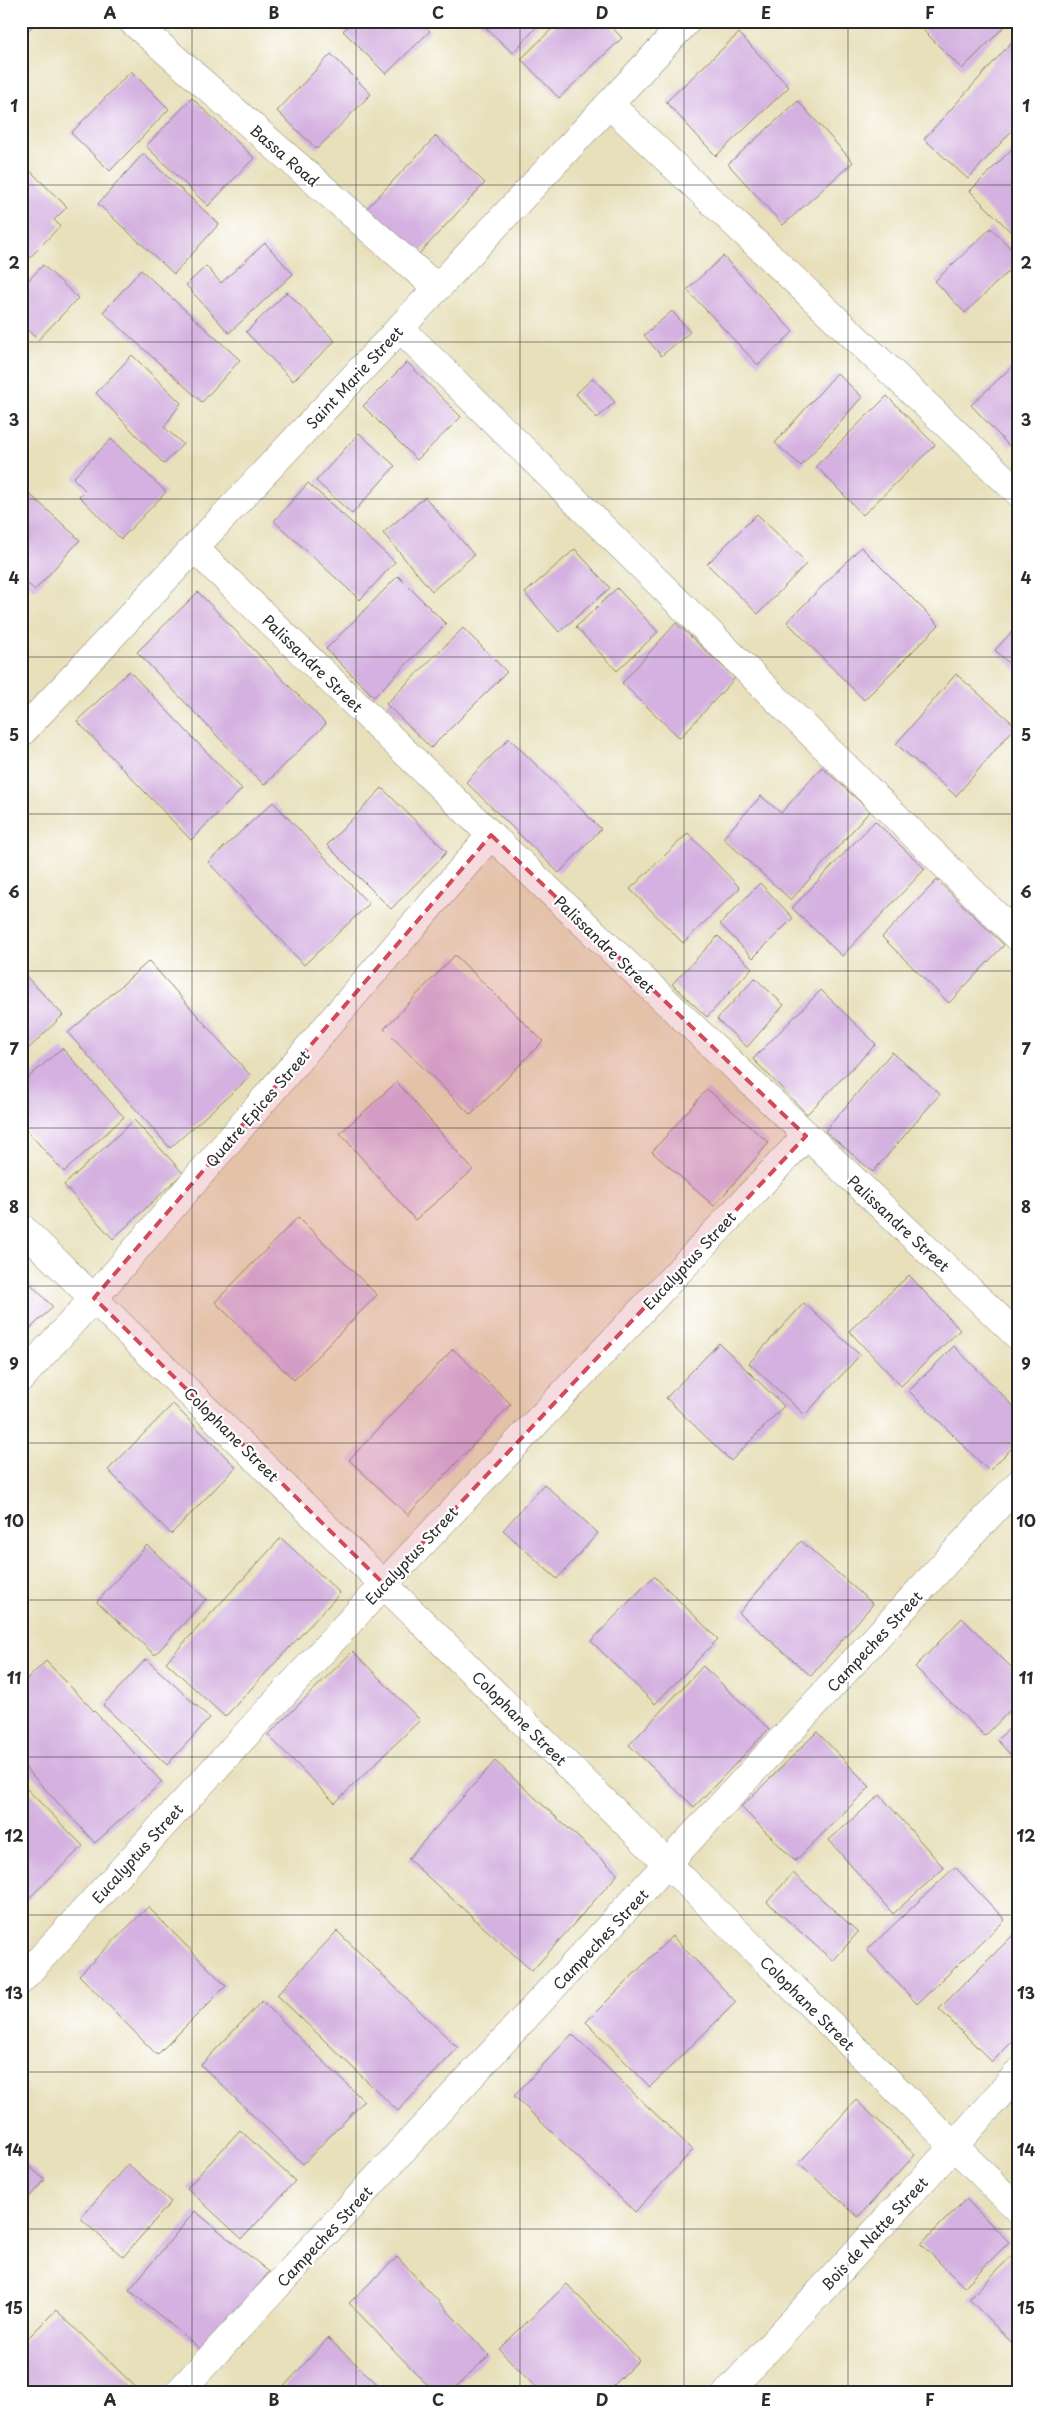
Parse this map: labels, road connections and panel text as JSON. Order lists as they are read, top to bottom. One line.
{"streets":{"street":["Bassa Road","Saint Marie Street","Palissandre Street","Quatre Epices Street","Eucalyptus Street","Colophane Street","Campeches Street","Bois de Natte Street"]},"crossings":[["Bassa Road","Saint Marie Street"],["Saint Marie Street","Palissandre Street"],["Palissandre Street","Quatre Epices Street"],["Palissandre Street","Eucalyptus Street"],["Quatre Epices Street","Colophane Street"],["Eucalyptus Street","Colophane Street"],["Colophane Street","Campeches Street"],["Colophane Street","Bois de Natte Street"]],"grid":{"columns":["A","B","C","D","E","F"],"rows":["1","2","3","4","5","6","7","8","9","10","11","12","13","14","15"]}}
